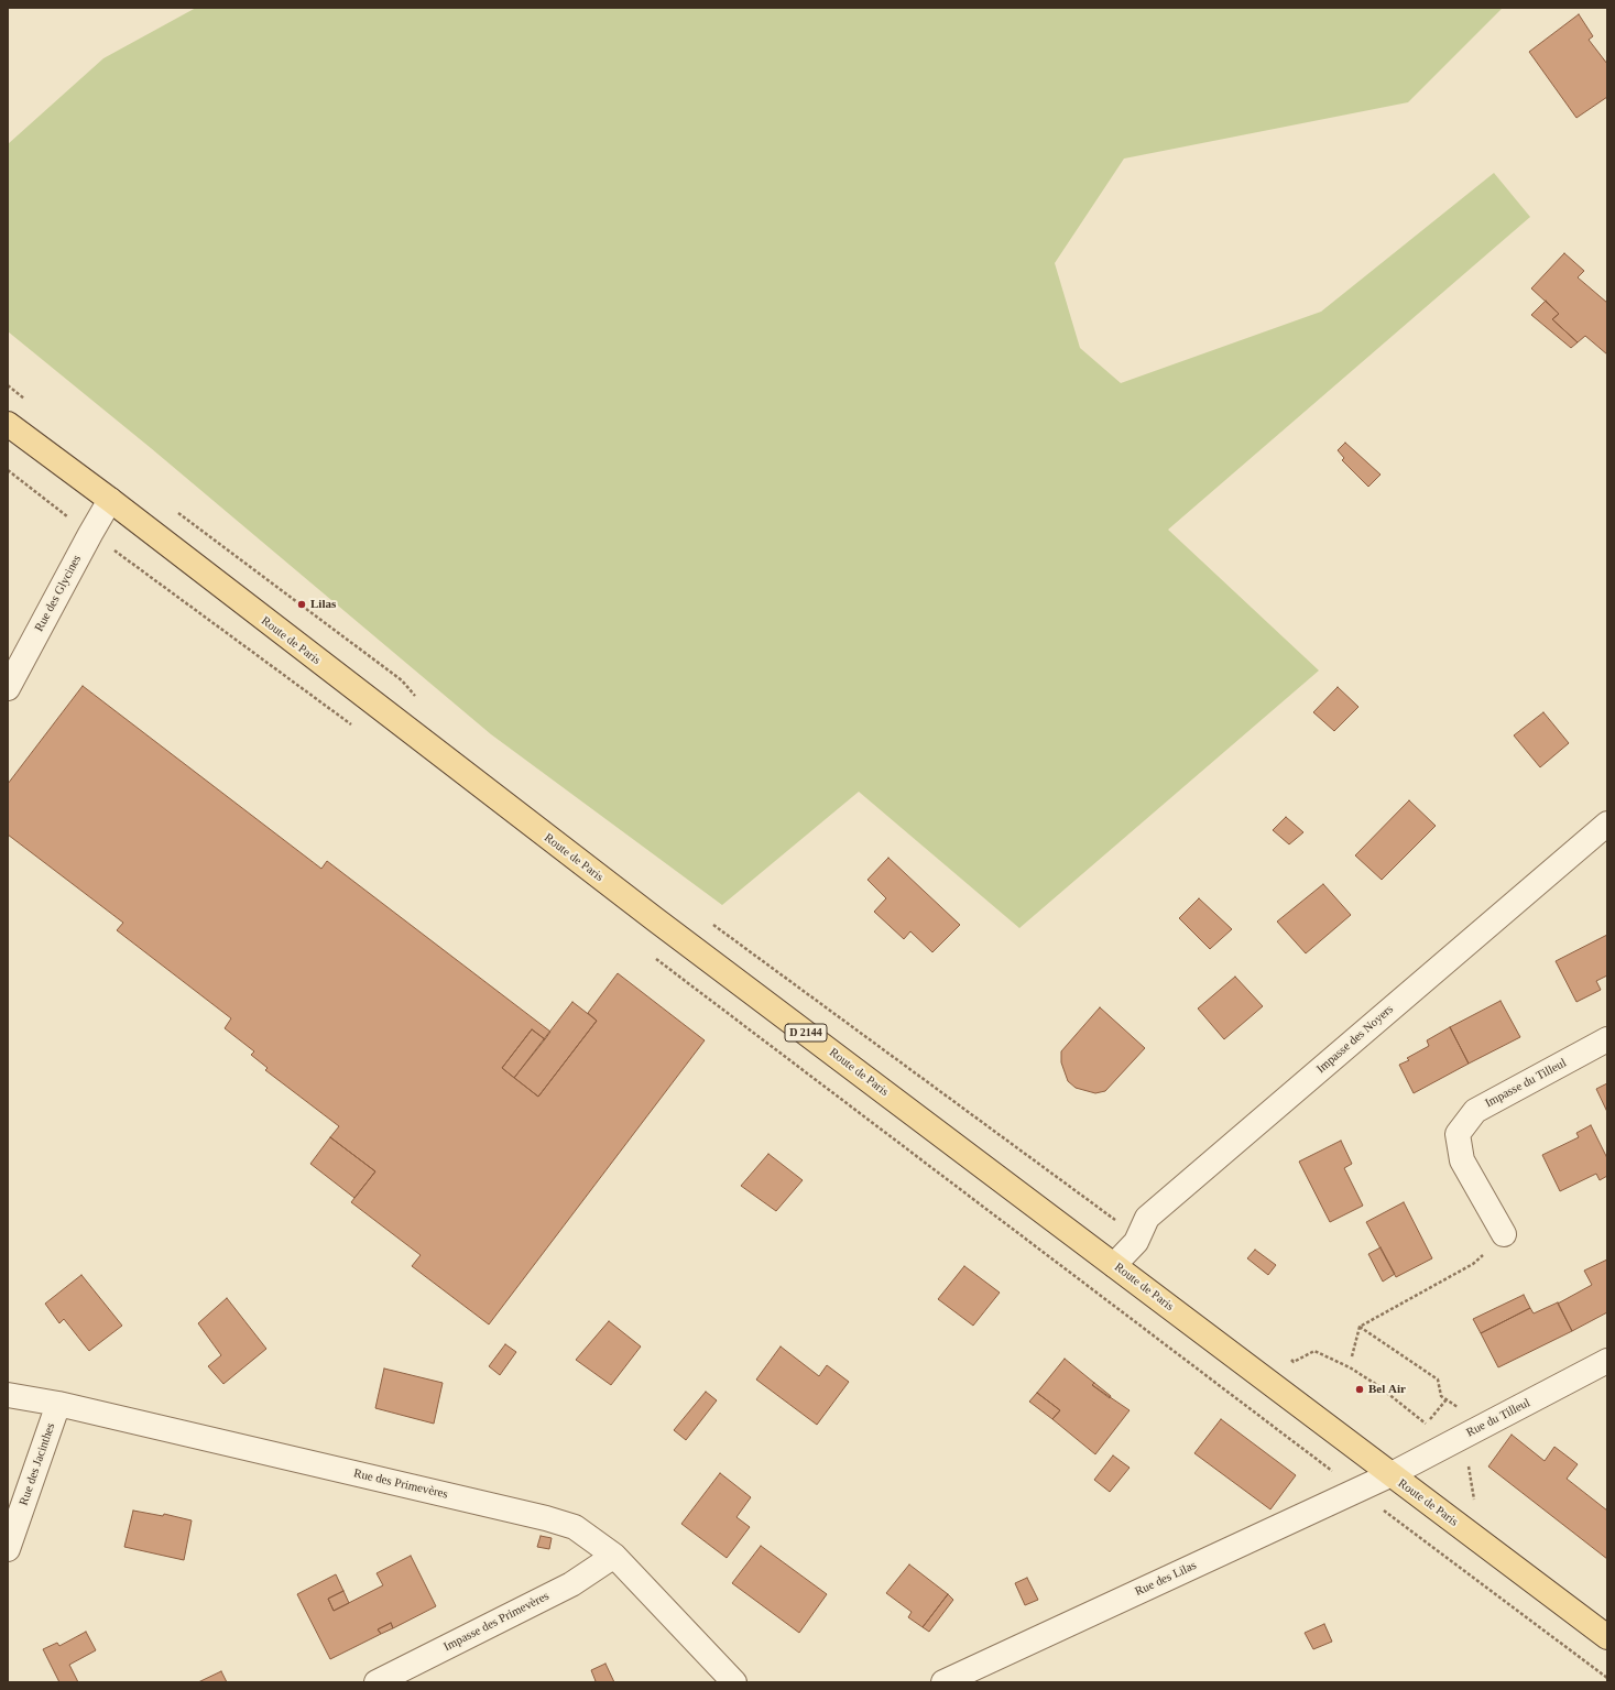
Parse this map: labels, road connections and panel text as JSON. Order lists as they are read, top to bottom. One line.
{"streets":{"main road":["Route de Paris","D 2144"],"street":["Rue des Glycines","Impasse des Noyers","Impasse du Tilleul","Rue du Tilleul","Rue des Jacinthes","Rue des Primevères","Rue des Lilas","Impasse des Primevères"]},"crossings":[["Rue des Glycines","Route de Paris"],["Route de Paris","Impasse des Noyers"],["Route de Paris","Rue du Tilleul"],["Route de Paris","Rue des Lilas"],["Rue du Tilleul","Rue des Lilas"],["Rue des Jacinthes","Rue des Primevères"],["Rue des Primevères","Impasse des Primevères"]],"places":["Lilas","Bel Air"]}
